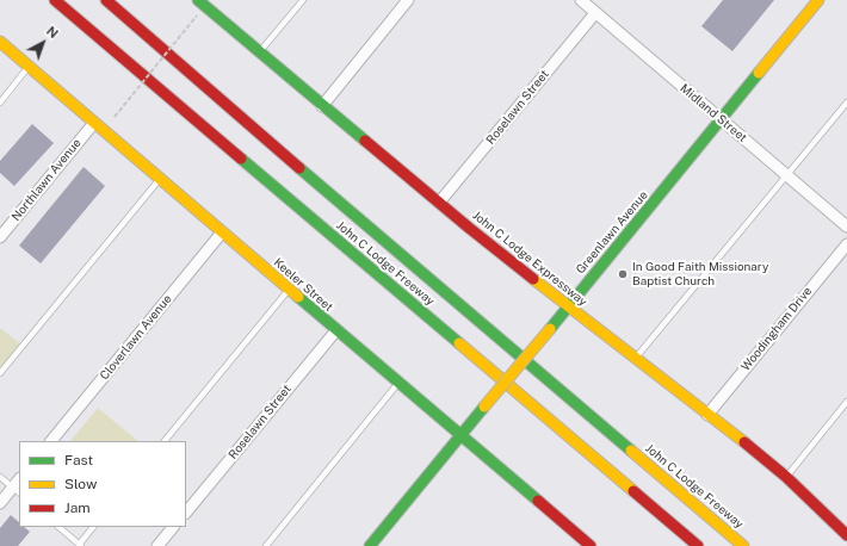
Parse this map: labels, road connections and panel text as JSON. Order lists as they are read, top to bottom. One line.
{"streets":{"main road":["Greenlawn Avenue","John C Lodge Expressway","John C Lodge Freeway","Keeler Street"],"street":["Roselawn Street","Midland Street","Northlawn Avenue","Woodingham Drive","Cloverlawn Avenue"]},"crossings":[["Roselawn Street","Midland Street"],["Roselawn Street","John C Lodge Expressway"],["Roselawn Street","Keeler Street"],["Midland Street","Greenlawn Avenue"],["Northlawn Avenue","Keeler Street"],["Greenlawn Avenue","John C Lodge Expressway"],["Greenlawn Avenue","Keeler Street"],["John C Lodge Expressway","Woodingham Drive"],["Keeler Street","Cloverlawn Avenue"]],"places":["In Good Faith Missionary Baptist Church"],"legend":["Fast","Slow","Jam"],"north":"top right"}
